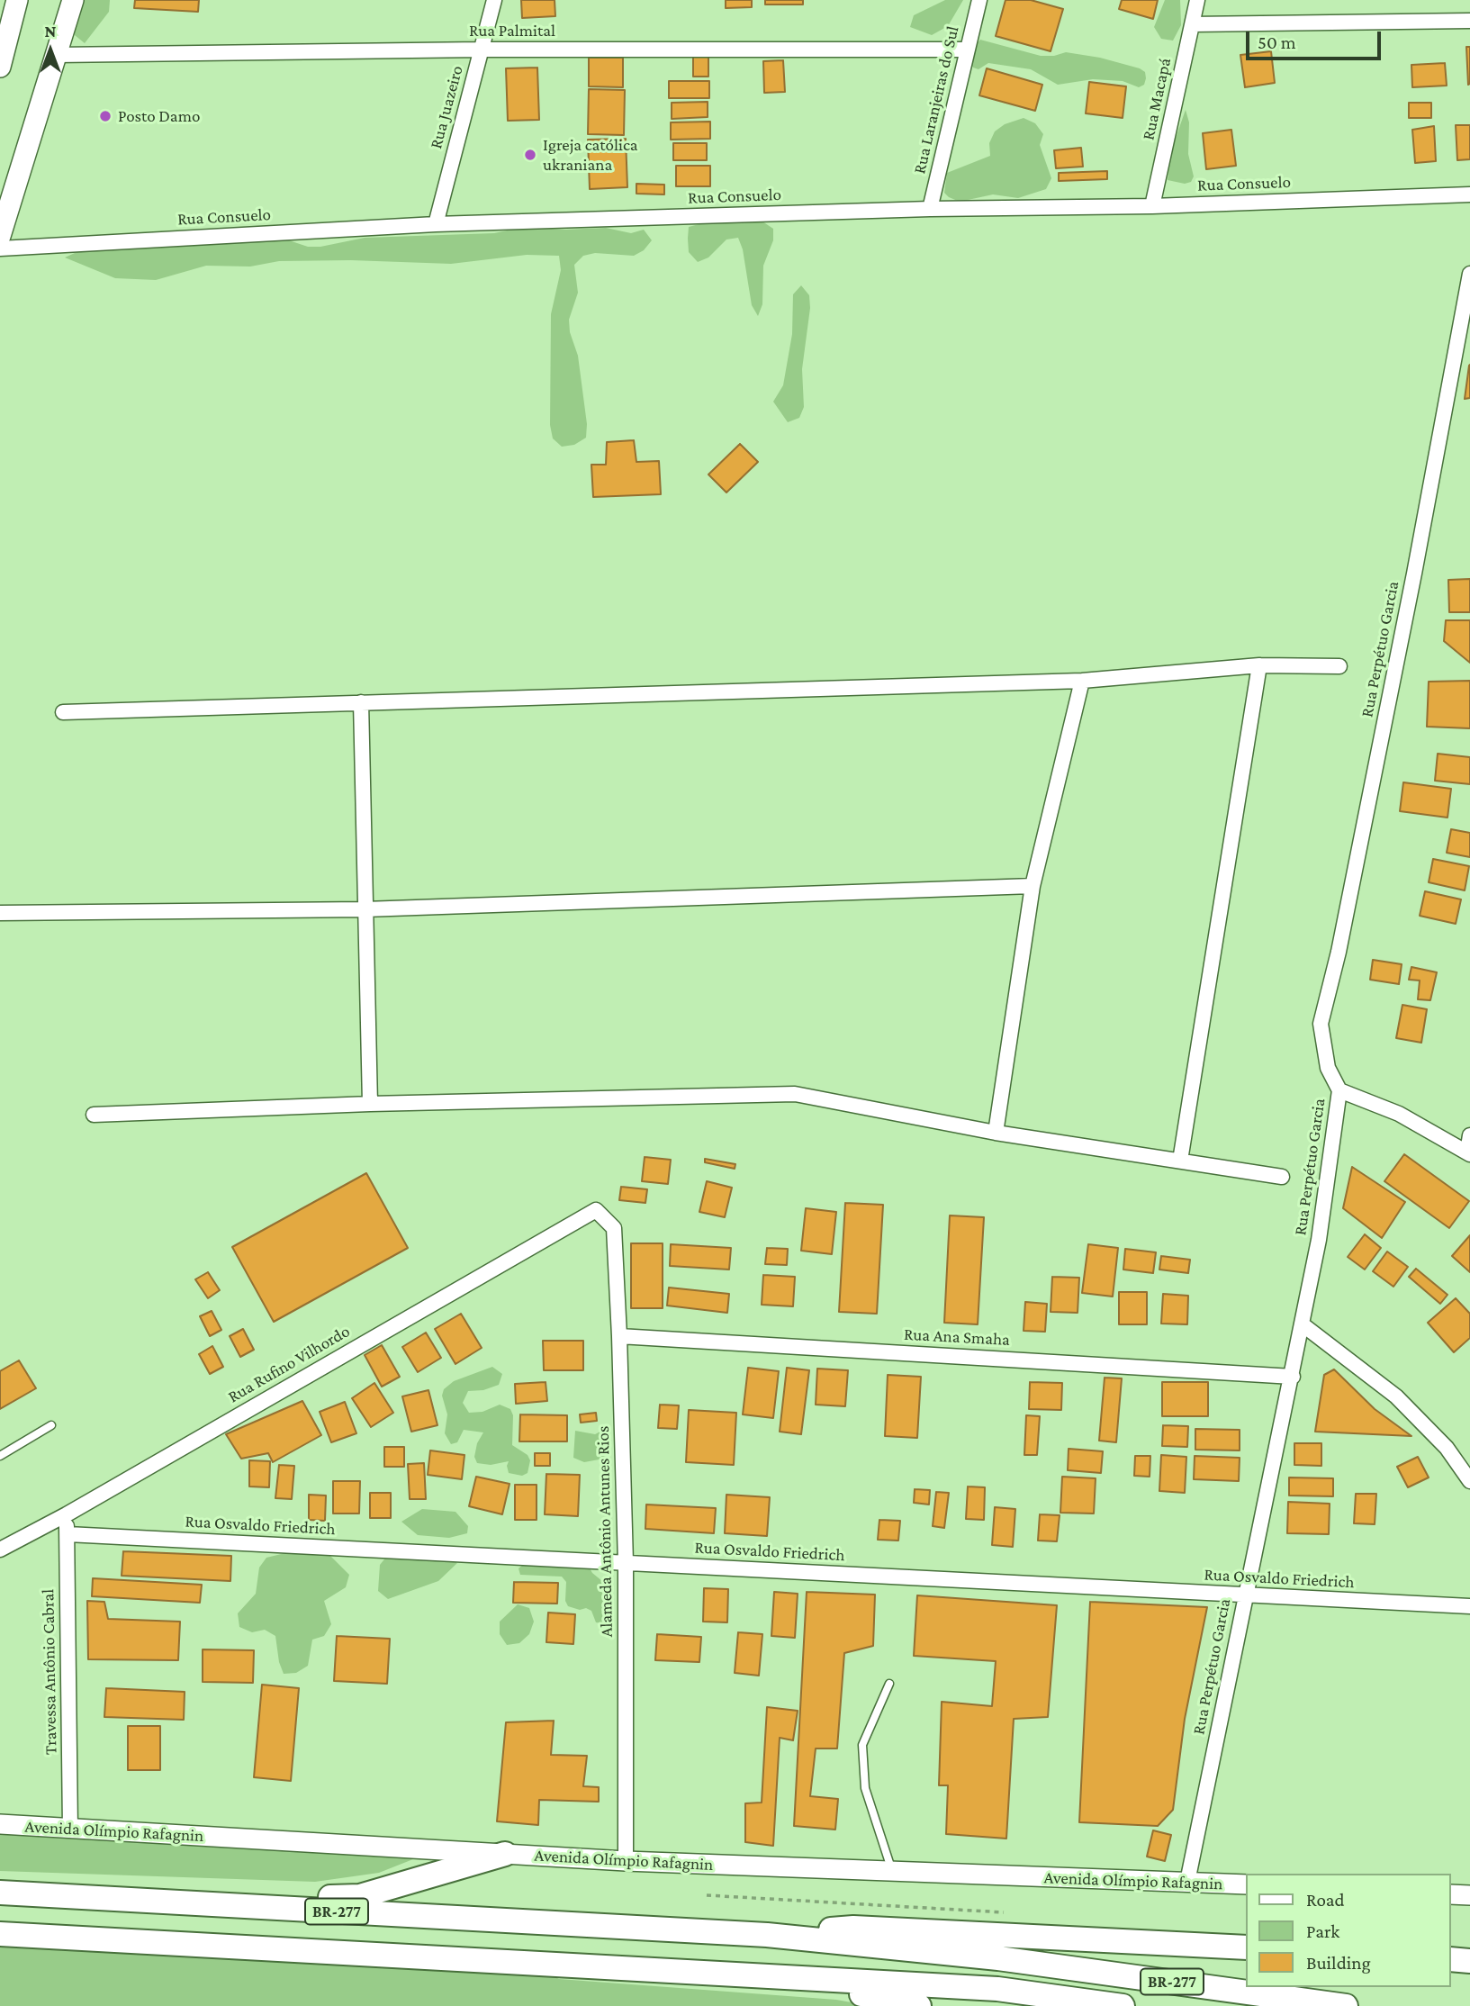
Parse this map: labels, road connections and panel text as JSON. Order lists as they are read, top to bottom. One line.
{"streets":{"highway":["BR-277"],"street":["Rua Palmital","Rua Macapá","Rua Laranjeiras do Sul","Rua Juazeiro","Rua Consuelo","Rua Perpétuo Garcia","Rua Ana Smaha","Rua Rufino Vilhordo","Rua Osvaldo Friedrich","Alameda Antônio Antunes Rios","Travessa Antônio Cabral","Avenida Olímpio Rafagnin"]},"crossings":[["Rua Palmital","Rua Laranjeiras do Sul"],["Rua Palmital","Rua Juazeiro"],["Rua Macapá","Rua Consuelo"],["Rua Laranjeiras do Sul","Rua Consuelo"],["Rua Juazeiro","Rua Consuelo"],["Rua Perpétuo Garcia","Rua Ana Smaha"],["Rua Perpétuo Garcia","Rua Osvaldo Friedrich"],["Rua Perpétuo Garcia","Avenida Olímpio Rafagnin"],["Rua Ana Smaha","Alameda Antônio Antunes Rios"],["Rua Rufino Vilhordo","Alameda Antônio Antunes Rios"],["Rua Rufino Vilhordo","Travessa Antônio Cabral"],["Rua Osvaldo Friedrich","Alameda Antônio Antunes Rios"],["Rua Osvaldo Friedrich","Travessa Antônio Cabral"],["Alameda Antônio Antunes Rios","Avenida Olímpio Rafagnin"],["Travessa Antônio Cabral","Avenida Olímpio Rafagnin"]],"places":["Posto Damo","Igreja católica ukraniana"],"legend":["Road","Park","Building"],"scale_bar":"50 m","north":"top"}
